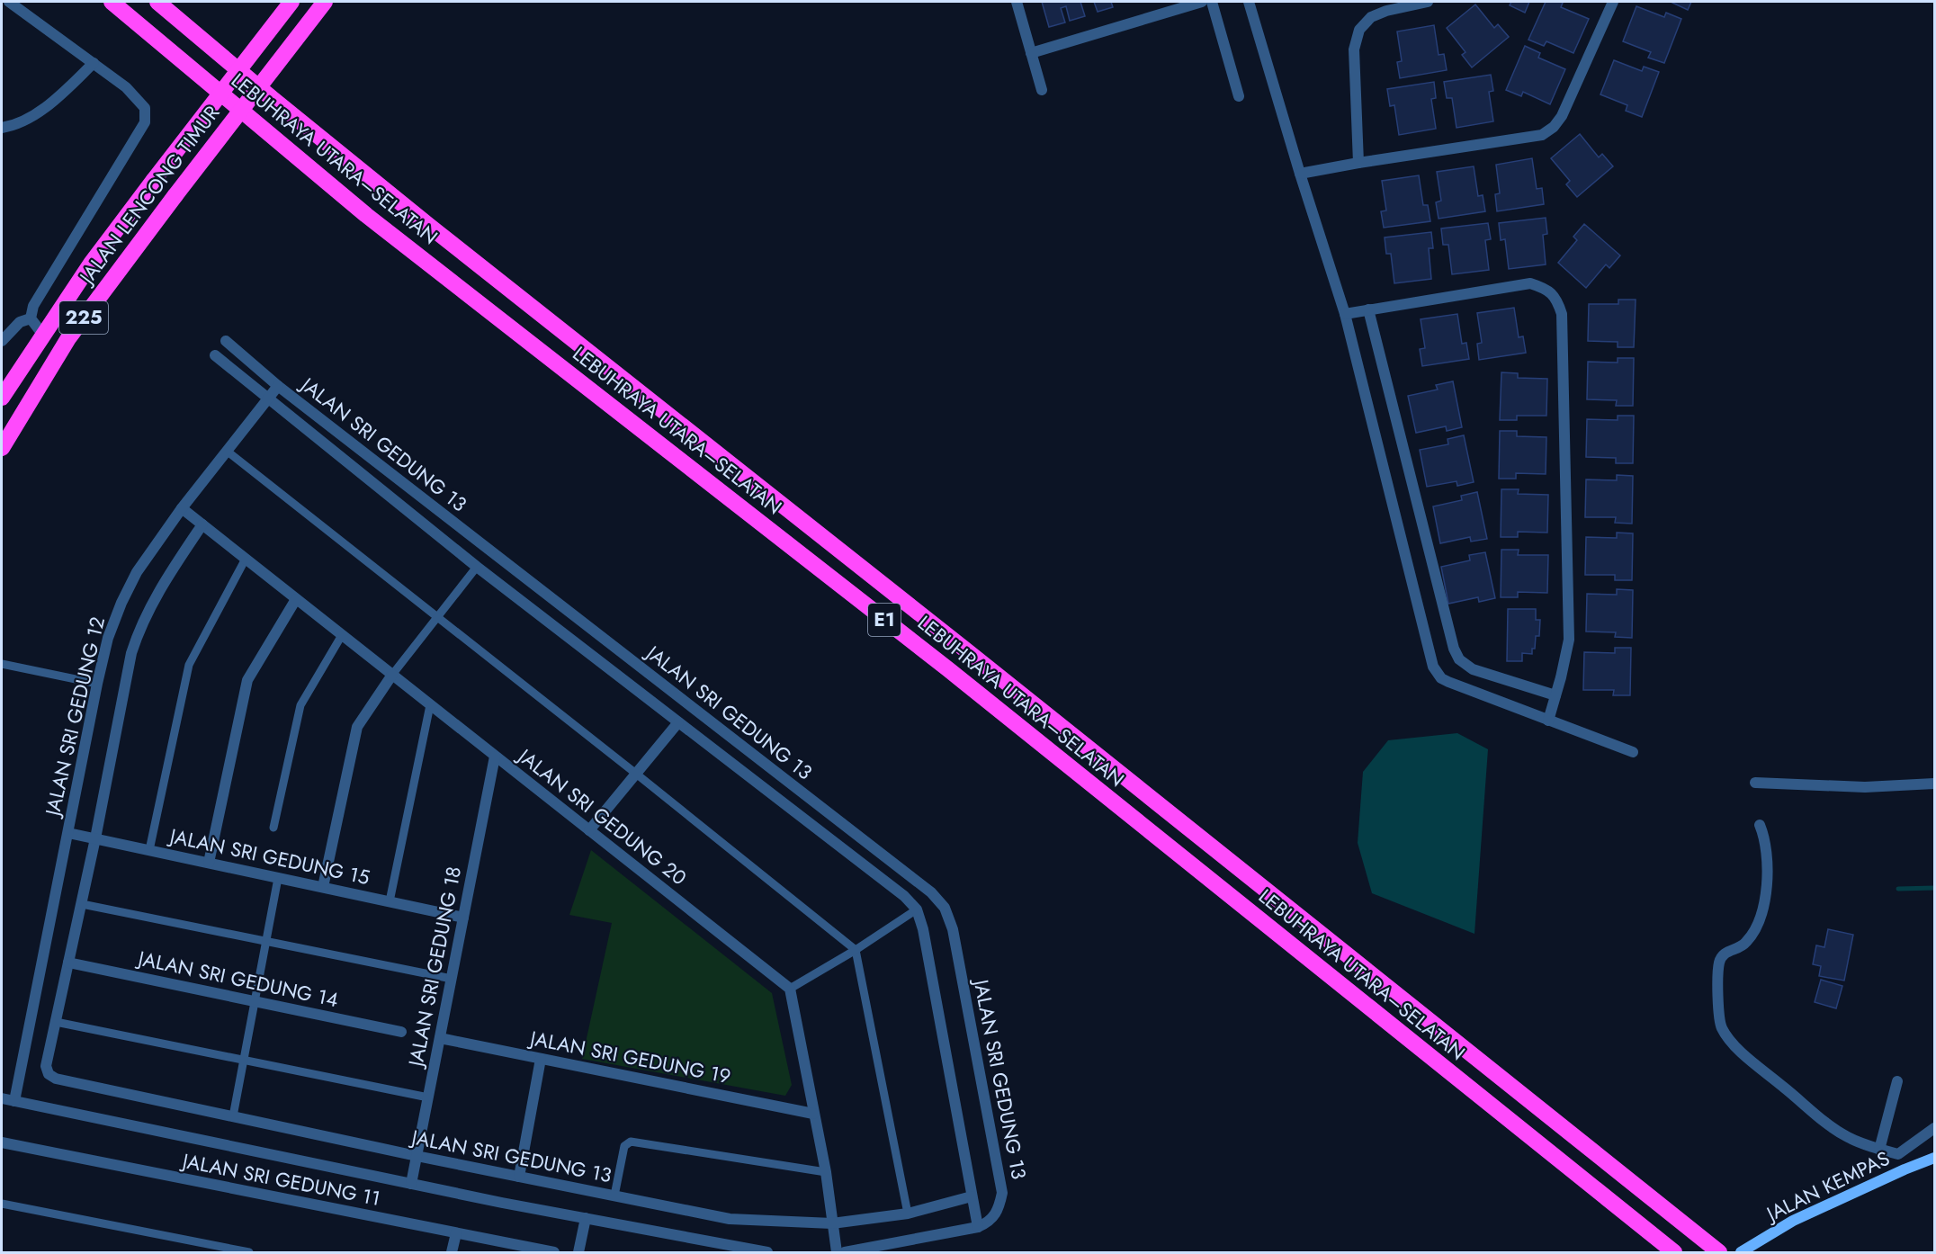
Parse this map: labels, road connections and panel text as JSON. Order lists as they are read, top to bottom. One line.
{"streets":{"highway":["LEBUHRAYA UTARA–SELATAN","JALAN LENCONG TIMUR","225","E1"],"main road":["JALAN KEMPAS"],"street":["JALAN SRI GEDUNG 13","JALAN SRI GEDUNG 12","JALAN SRI GEDUNG 20","JALAN SRI GEDUNG 15","JALAN SRI GEDUNG 18","JALAN SRI GEDUNG 14","JALAN SRI GEDUNG 19","JALAN SRI GEDUNG 11"]},"crossings":[["JALAN SRI GEDUNG 13","JALAN SRI GEDUNG 12"],["JALAN SRI GEDUNG 13","JALAN SRI GEDUNG 18"],["JALAN SRI GEDUNG 12","JALAN SRI GEDUNG 20"],["JALAN SRI GEDUNG 12","JALAN SRI GEDUNG 15"],["JALAN SRI GEDUNG 12","JALAN SRI GEDUNG 14"],["JALAN SRI GEDUNG 20","JALAN SRI GEDUNG 18"],["JALAN SRI GEDUNG 15","JALAN SRI GEDUNG 18"],["JALAN SRI GEDUNG 18","JALAN SRI GEDUNG 19"]]}
